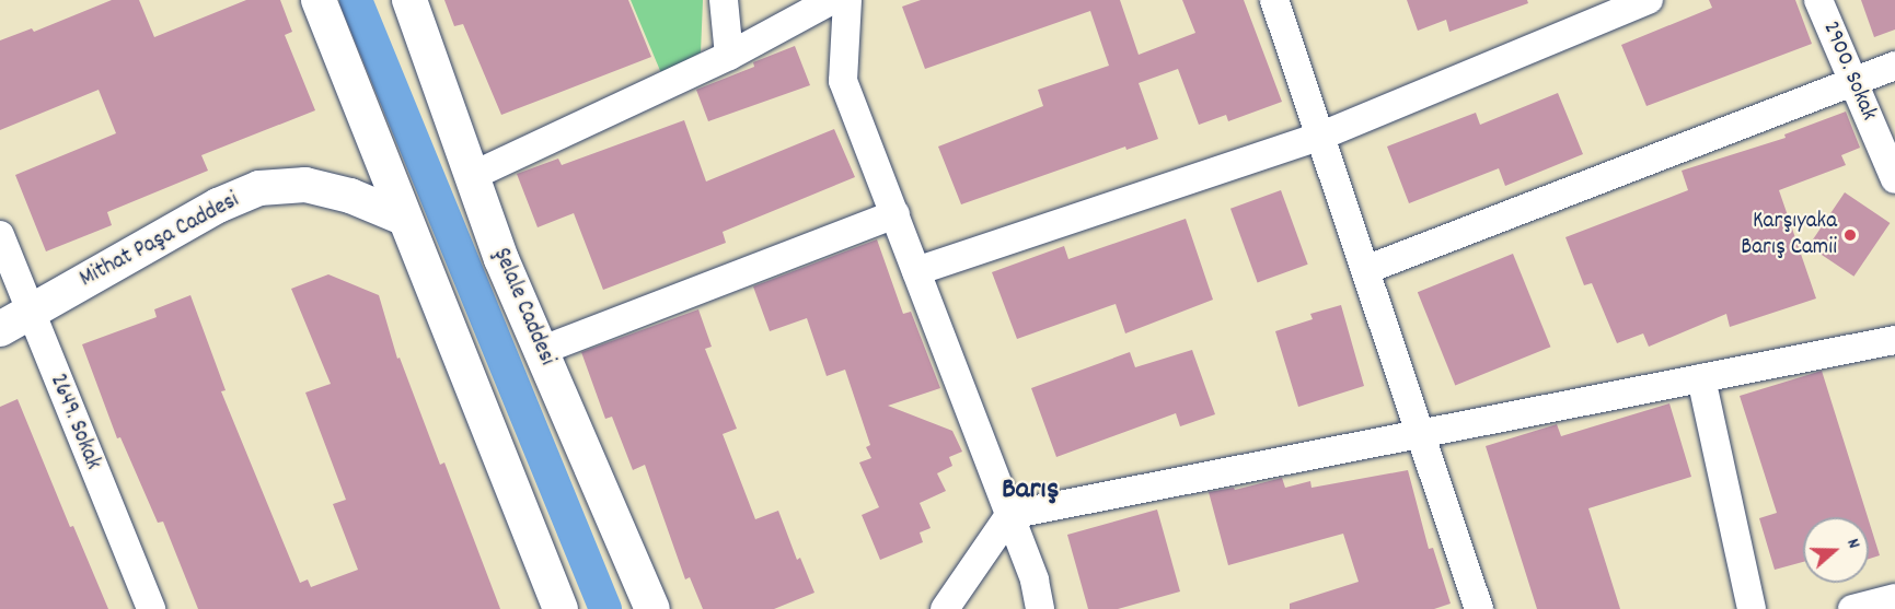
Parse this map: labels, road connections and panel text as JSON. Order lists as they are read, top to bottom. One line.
{"streets":{"street":["2900. Sokak","Mithat Paşa Caddesi","Şelale Caddesi","2649. Sokak"]},"crossings":[["Mithat Paşa Caddesi","2649. Sokak"]],"districts":["Barış"],"places":["Karşıyaka Barış Camii"],"north":"right"}
